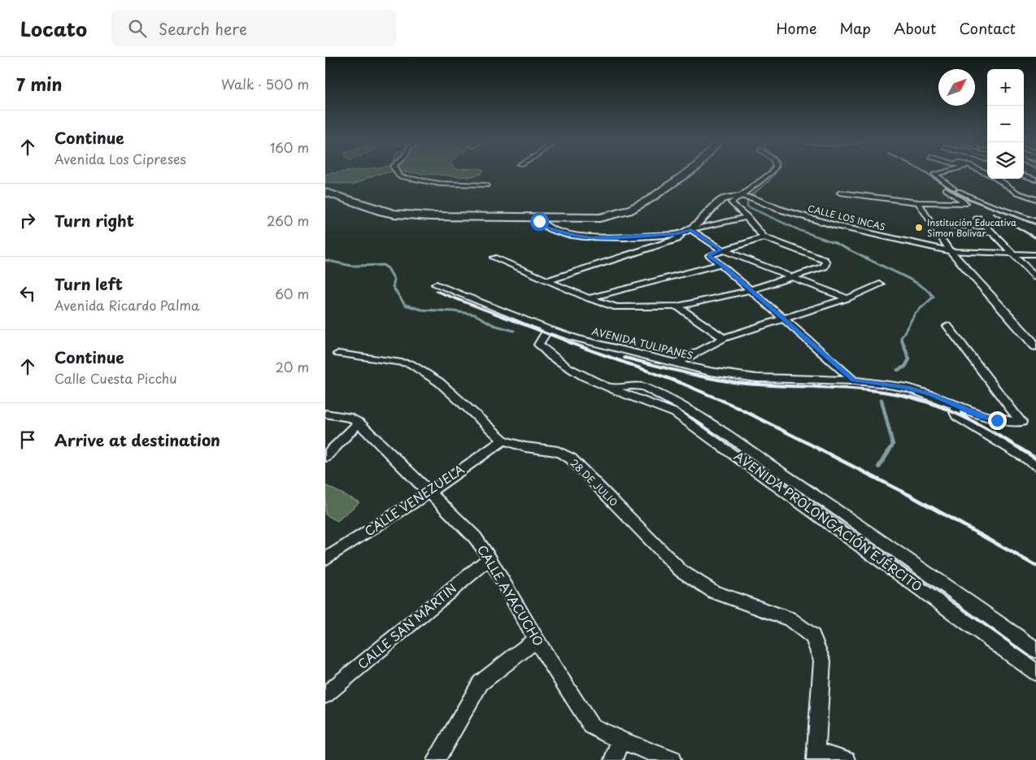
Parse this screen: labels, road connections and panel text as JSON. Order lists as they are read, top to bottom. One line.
{"streets":{"street":["CALLE LOS INCAS","AVENIDA TULIPANES","28 DE JULIO","CALLE VENEZUELA","AVENIDA PROLONGACIÓN EJÉRCITO","CALLE AYACUCHO","CALLE SAN MARTIN"]},"crossings":[["AVENIDA TULIPANES","AVENIDA PROLONGACIÓN EJÉRCITO"],["28 DE JULIO","CALLE VENEZUELA"],["CALLE VENEZUELA","CALLE AYACUCHO"],["CALLE AYACUCHO","CALLE SAN MARTIN"]],"places":["Institución Educativa Simon Bolivar"],"north":"top right","page":{"header":"Locato","search":"Search here","nav":["Home","Map","About","Contact"],"heading":["7 min","Walk · 500 m"],"map_buttons":["+","−"],"list":[["Continue","Avenida Los Cipreses","160 m"],["Turn right","260 m"],["Turn left","Avenida Ricardo Palma","60 m"],["Continue","Calle Cuesta Picchu","20 m"],"Arrive at destination"]}}
